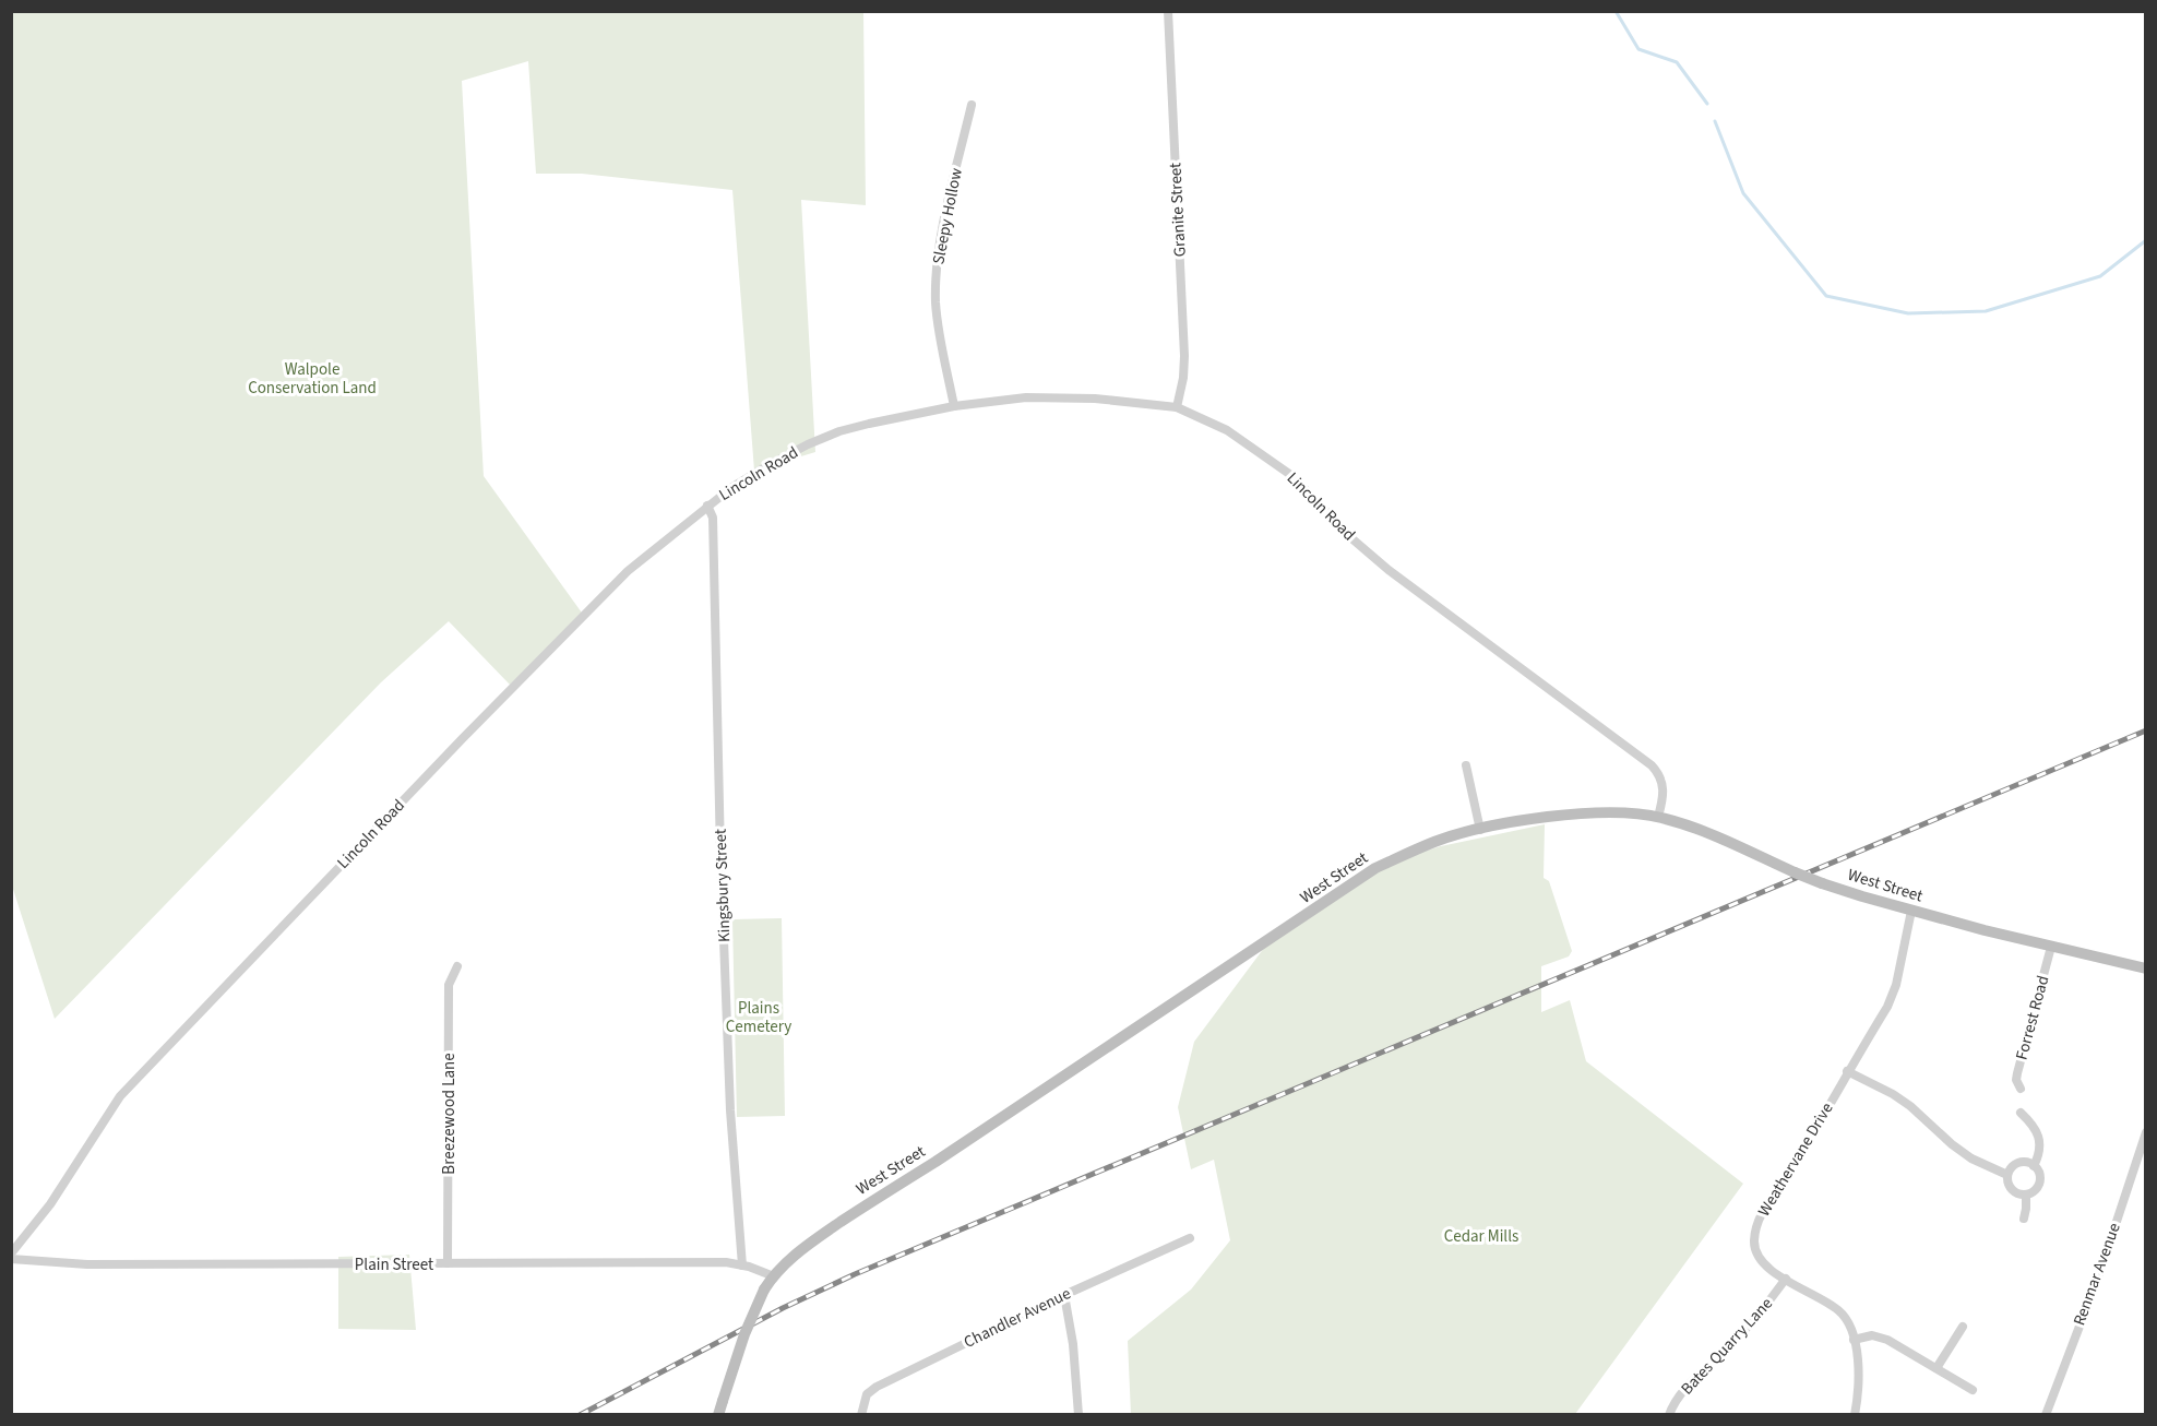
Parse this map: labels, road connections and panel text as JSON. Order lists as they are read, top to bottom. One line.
{"streets":{"main road":["West Street"],"street":["Granite Street","Sleepy Hollow","Lincoln Road","Kingsbury Street","Forrest Road","Breezewood Lane","Weathervane Drive","Plain Street","Renmar Avenue","Chandler Avenue","Bates Quarry Lane"]},"crossings":[["Granite Street","Lincoln Road"],["Sleepy Hollow","Lincoln Road"],["Lincoln Road","West Street"],["Lincoln Road","Kingsbury Street"],["West Street","Forrest Road"],["West Street","Weathervane Drive"],["West Street","Plain Street"],["Kingsbury Street","Plain Street"],["Breezewood Lane","Plain Street"],["Weathervane Drive","Bates Quarry Lane"]],"parks":["Walpole Conservation Land","Plains Cemetery","Cedar Mills"]}
